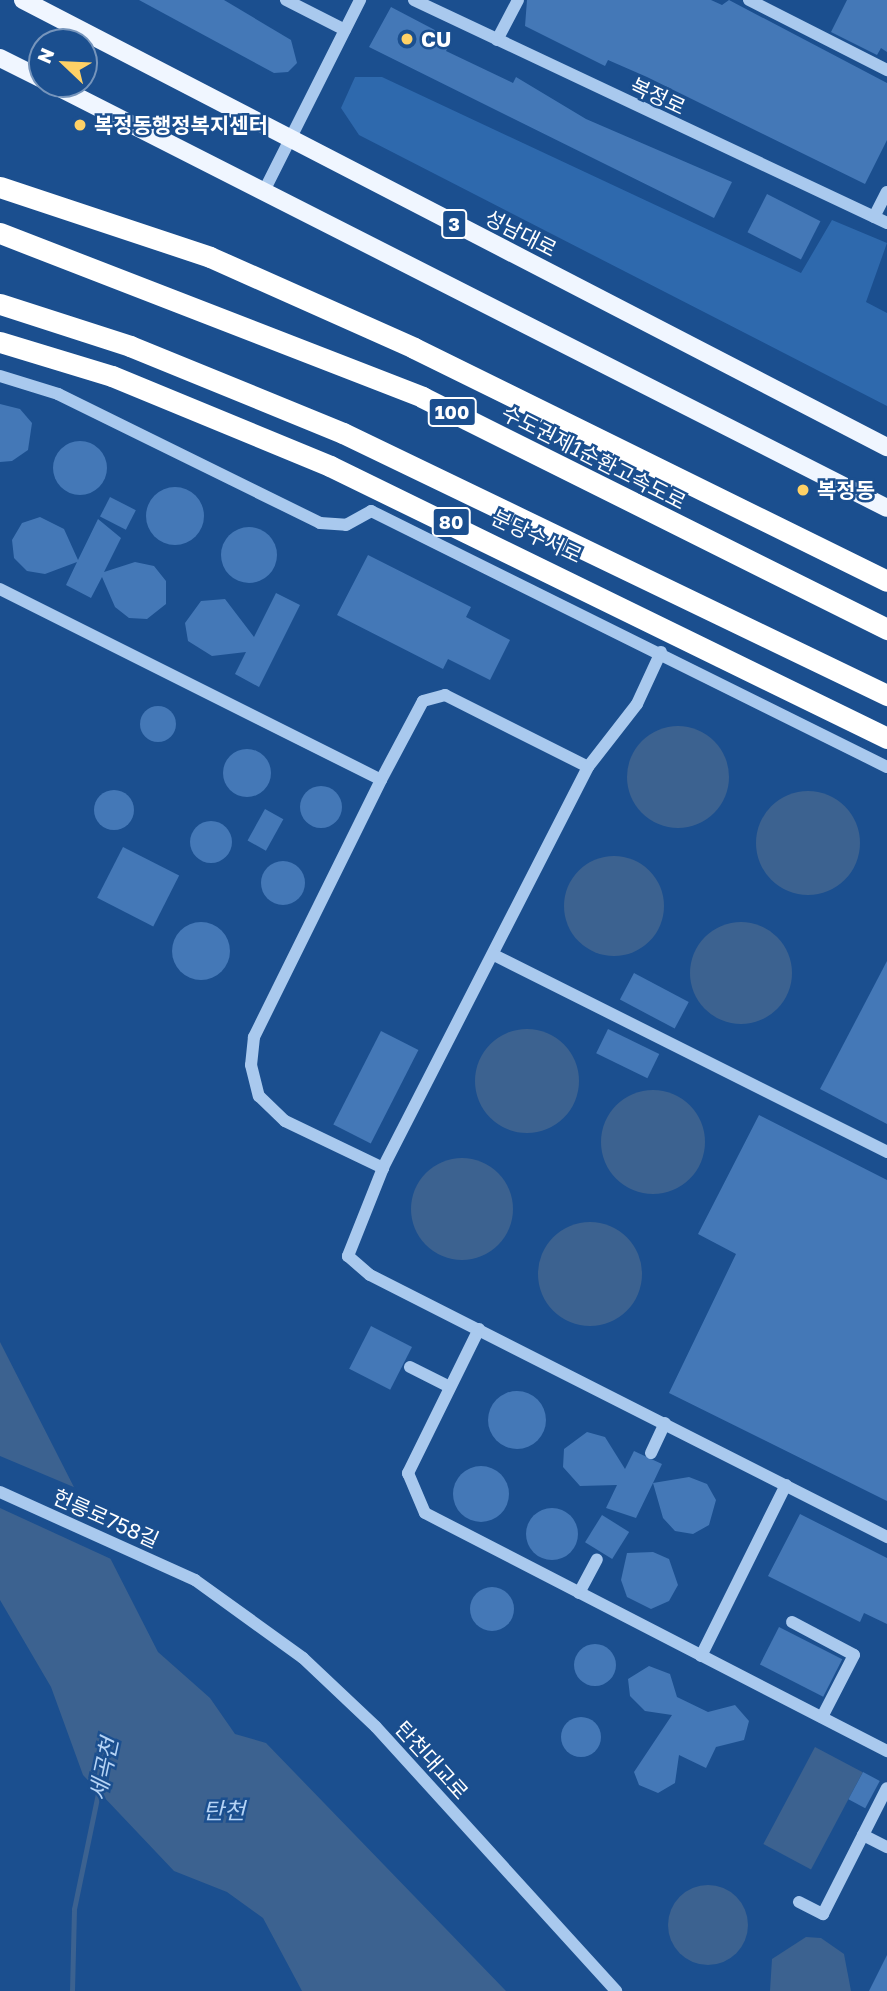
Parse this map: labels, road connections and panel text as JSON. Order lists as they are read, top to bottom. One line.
{"streets":{"highway":["100","수도권제1순환고속도로","80","분당수서로"],"main road":["3","성남대로"],"street":["복정로","헌릉로758길","탄천대교로"]},"crossings":[["헌릉로758길","탄천대교로"]],"water":["세곡천","탄천"],"places":["CU","복정동행정복지센터","복정동"],"north":"top left"}
